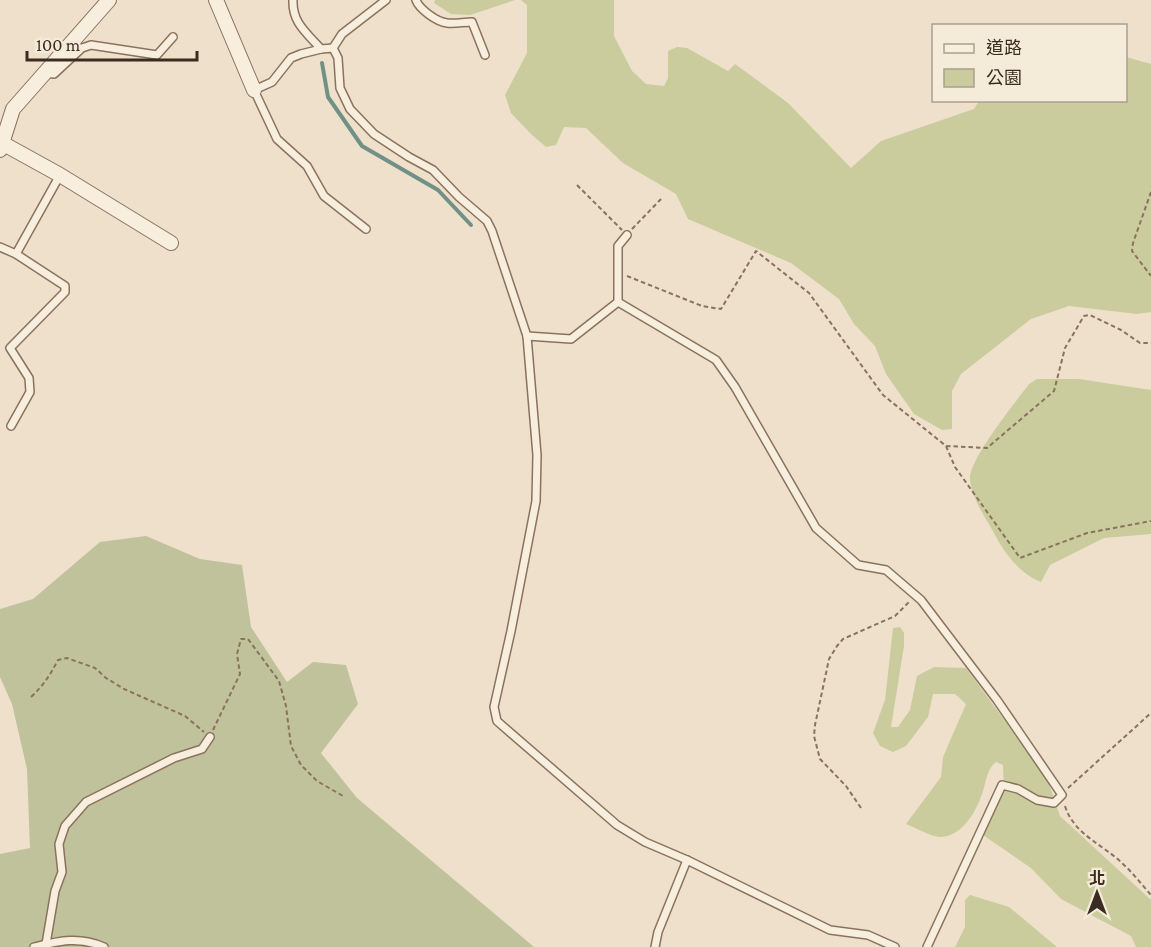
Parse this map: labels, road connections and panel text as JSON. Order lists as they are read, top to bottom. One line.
{"legend":["道路","公園"],"scale_bar":"100 m","north":"top"}
